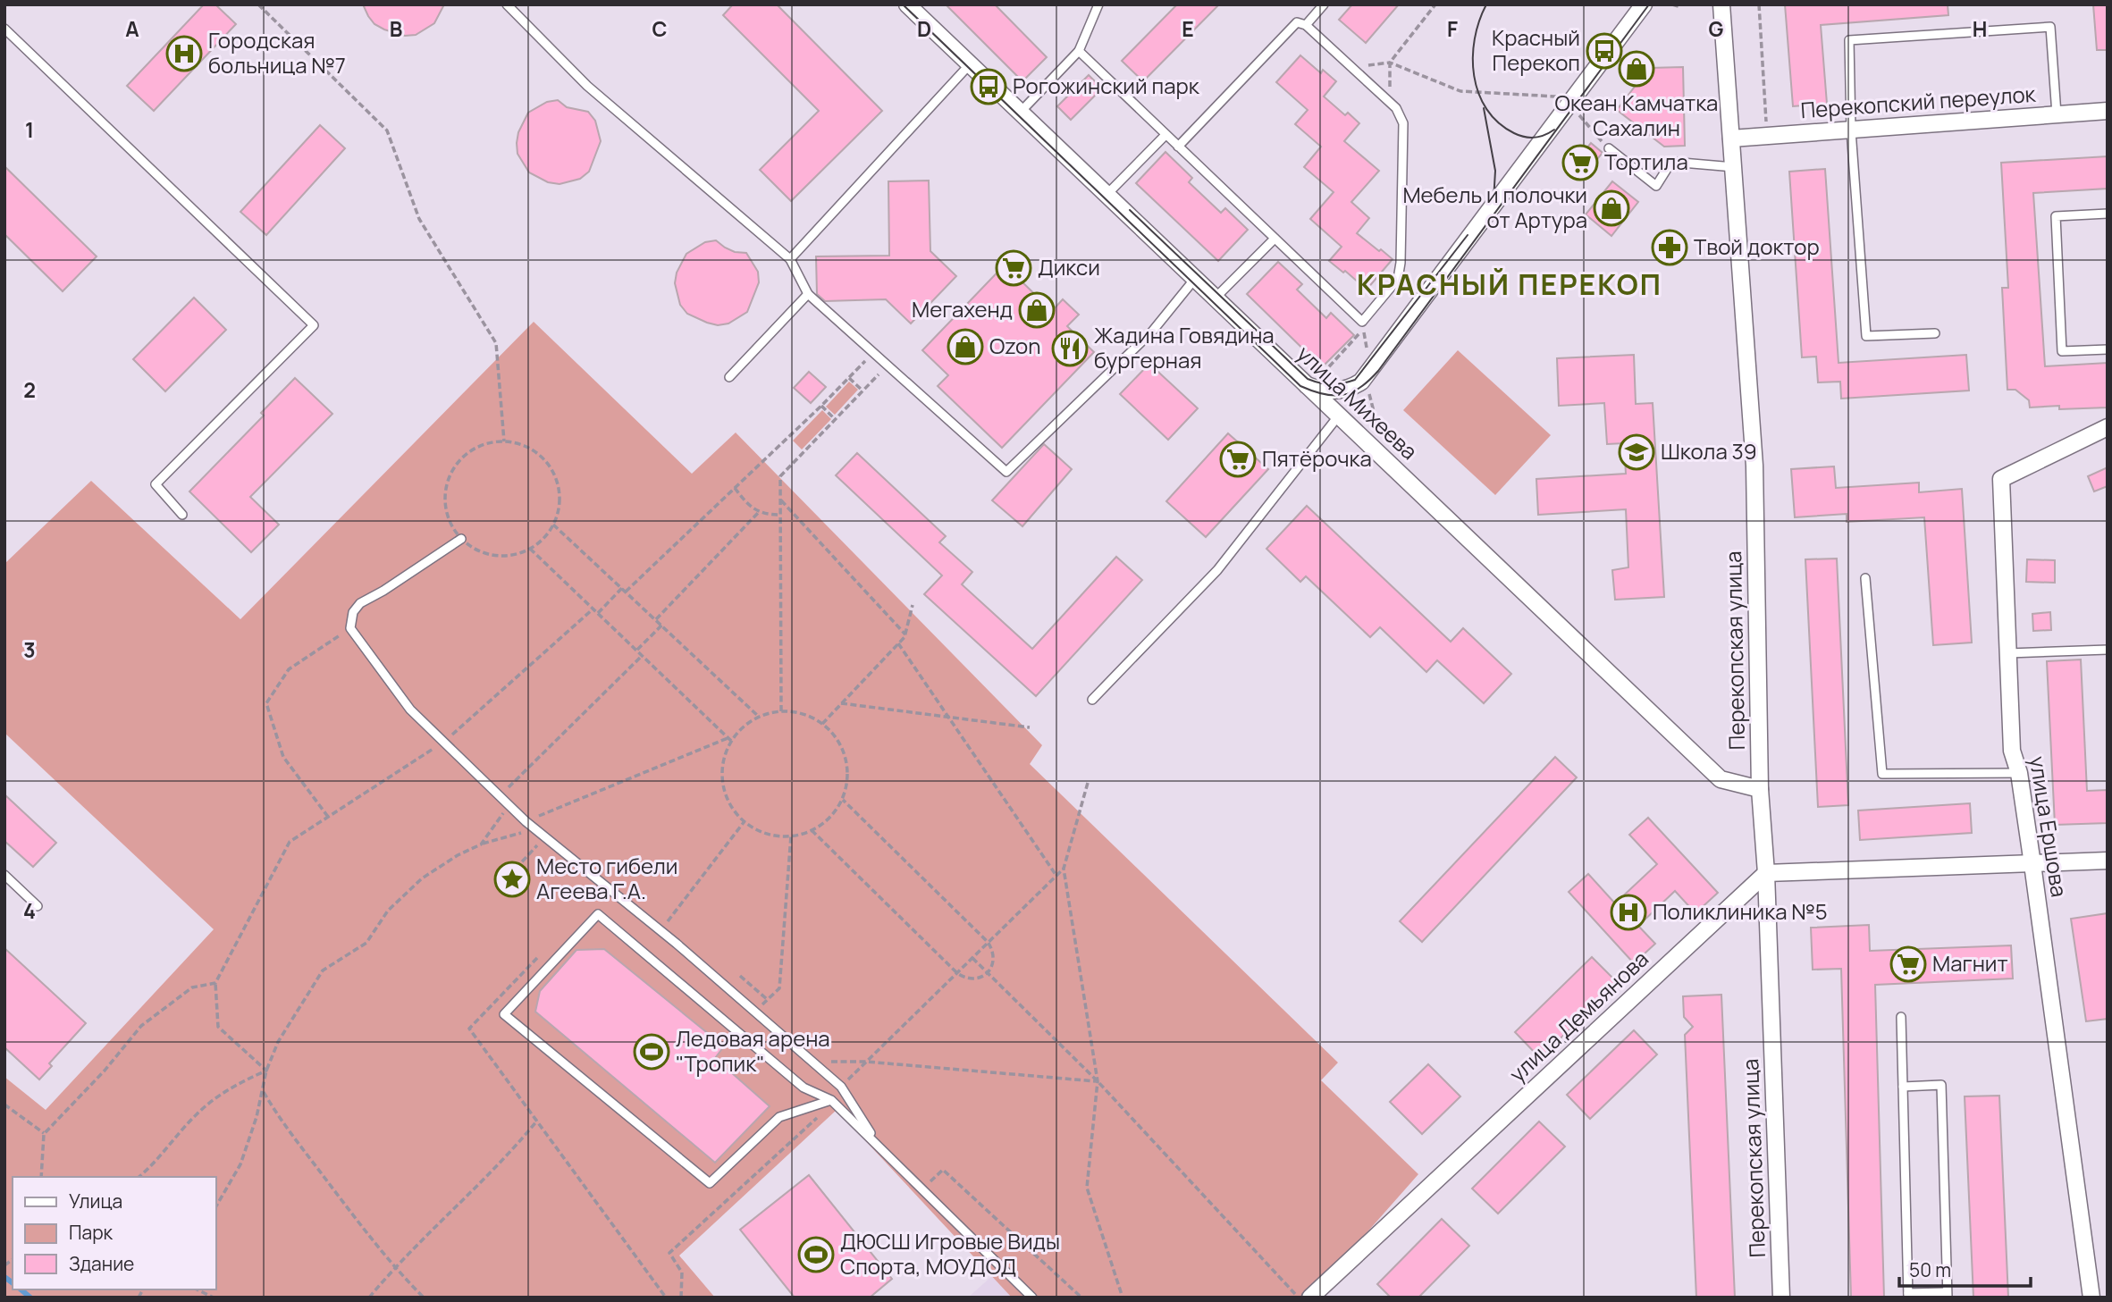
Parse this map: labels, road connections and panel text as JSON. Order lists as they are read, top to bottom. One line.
{"streets":{"street":["Перекопский переулок","улица Михеева","Перекопская улица","улица Ершова","улица Демьянова"]},"crossings":[["Перекопский переулок","Перекопская улица"],["улица Михеева","Перекопская улица"],["Перекопская улица","улица Демьянова"]],"districts":["КРАСНЫЙ ПЕРЕКОП"],"places":{"bus stop":["Красный Перекоп","Рогожинский парк"],"hospital":["Городская больница №7","Поликлиника №5"],"shop":["Океан Камчатка Сахалин","Мебель и полочки от Артура","Мегахенд","Ozon"],"supermarket":["Тортила","Дикси","Пятёрочка","Магнит"],"pharmacy":["Твой доктор"],"restaurant":["Жадина Говядина бургерная"],"school or university":["Школа 39"],"place":["Место гибели Агеева Г.А."],"sports":["Ледовая арена \"Тропик\"","ДЮСШ Игровые Виды Спорта, МОУДОД"]},"legend":["Улица","Парк","Здание"],"scale_bar":"50 m","grid":{"columns":["A","B","C","D","E","F","G","H"],"rows":["1","2","3","4"]}}
